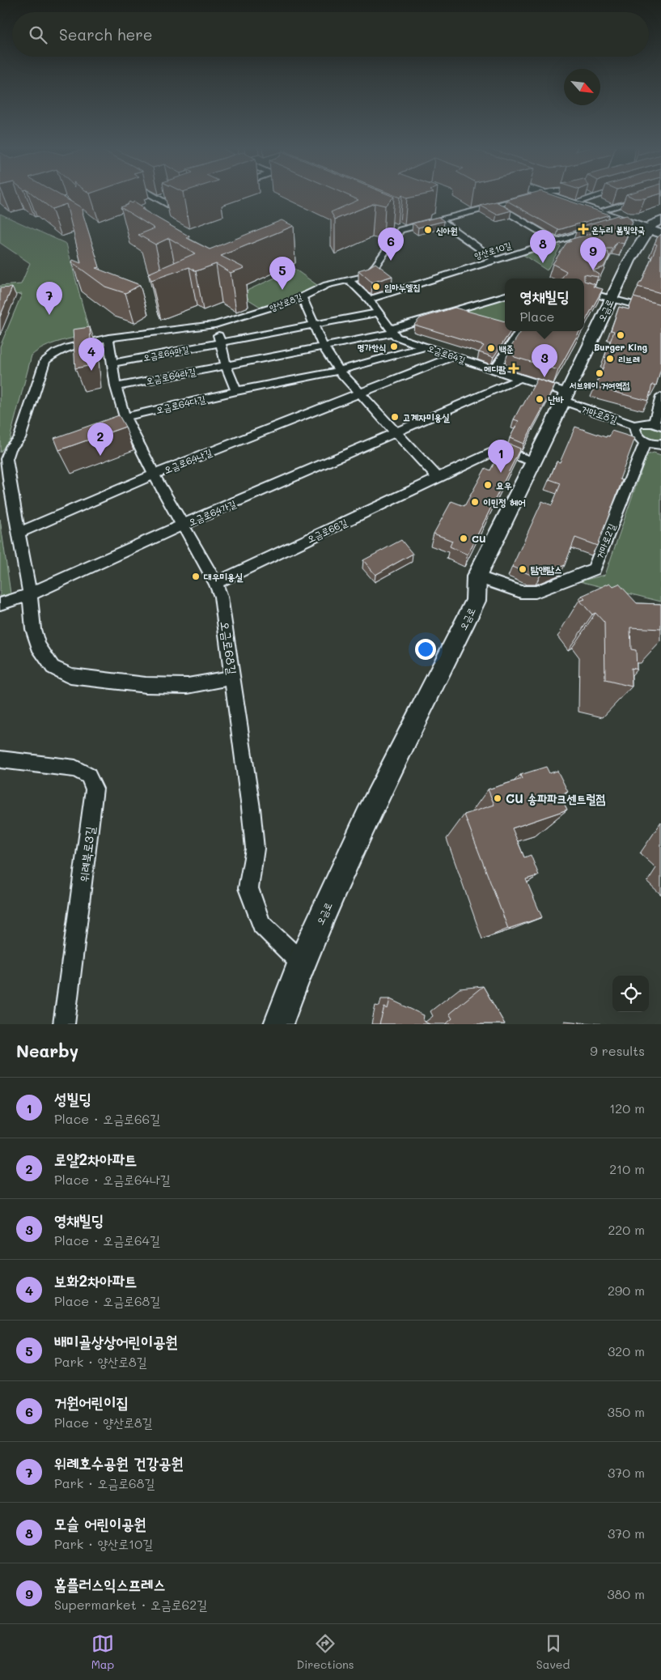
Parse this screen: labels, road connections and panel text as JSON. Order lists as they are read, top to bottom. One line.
{"streets":{"main road":["오금로"],"street":["양산로10길","양산로8길","오금로64마길","오금로64길","오금로64라길","오금로64다길","거마로8길","오금로64나길","오금로64가길","오금로66길","거마로2길","오금로68길","위례북로3길"]},"crossings":[["양산로10길","오금로64길"],["양산로8길","오금로64길"],["양산로8길","오금로64나길"],["양산로8길","오금로64가길"],["양산로8길","오금로68길"],["오금로","오금로64길"],["오금로","거마로8길"],["오금로","오금로66길"],["오금로","거마로2길"],["오금로","오금로68길"],["오금로64마길","오금로64길"],["오금로64마길","오금로68길"],["오금로64길","오금로64라길"],["오금로64길","오금로64다길"],["오금로64길","거마로8길"],["오금로64길","오금로64나길"],["오금로64길","오금로64가길"],["오금로64라길","오금로68길"],["오금로64다길","오금로68길"],["오금로64나길","오금로68길"],["오금로64가길","오금로68길"],["오금로66길","오금로68길"]],"places":{"health":["온누리 봄빛약국","메디팜"],"other":["신아원","임마누엘집","Burger King","명가한식","백준","리브레","서브웨이 거여역점","난바","고계자미용실","요우","이민정 헤어","CU","탐앤탐스","대우미용실","CU 송파파크센트럴점"]},"north":"bottom right","page":{"search":"Search here","pins":["6","8","9","5","7","4","3","2","1"],"popup":["영채빌딩","Place"],"heading":["Nearby","9 results"],"list":[{"mark":"1","name":"성빌딩","note":"Place · 오금로66길","value":"120 m"},{"mark":"2","name":"로얄2차아파트","note":"Place · 오금로64나길","value":"210 m"},{"mark":"3","name":"영채빌딩","note":"Place · 오금로64길","value":"220 m"},{"mark":"4","name":"보화2차아파트","note":"Place · 오금로68길","value":"290 m"},{"mark":"5","name":"배미골상상어린이공원","note":"Park · 양산로8길","value":"320 m"},{"mark":"6","name":"거원어린이집","note":"Place · 양산로8길","value":"350 m"},{"mark":"7","name":"위례호수공원 건강공원","note":"Park · 오금로68길","value":"370 m"},{"mark":"8","name":"모슬 어린이공원","note":"Park · 양산로10길","value":"370 m"},{"mark":"9","name":"홈플러스익스프레스","note":"Supermarket · 오금로62길","value":"380 m"}],"nav":["Map","Directions","Saved"]}}
